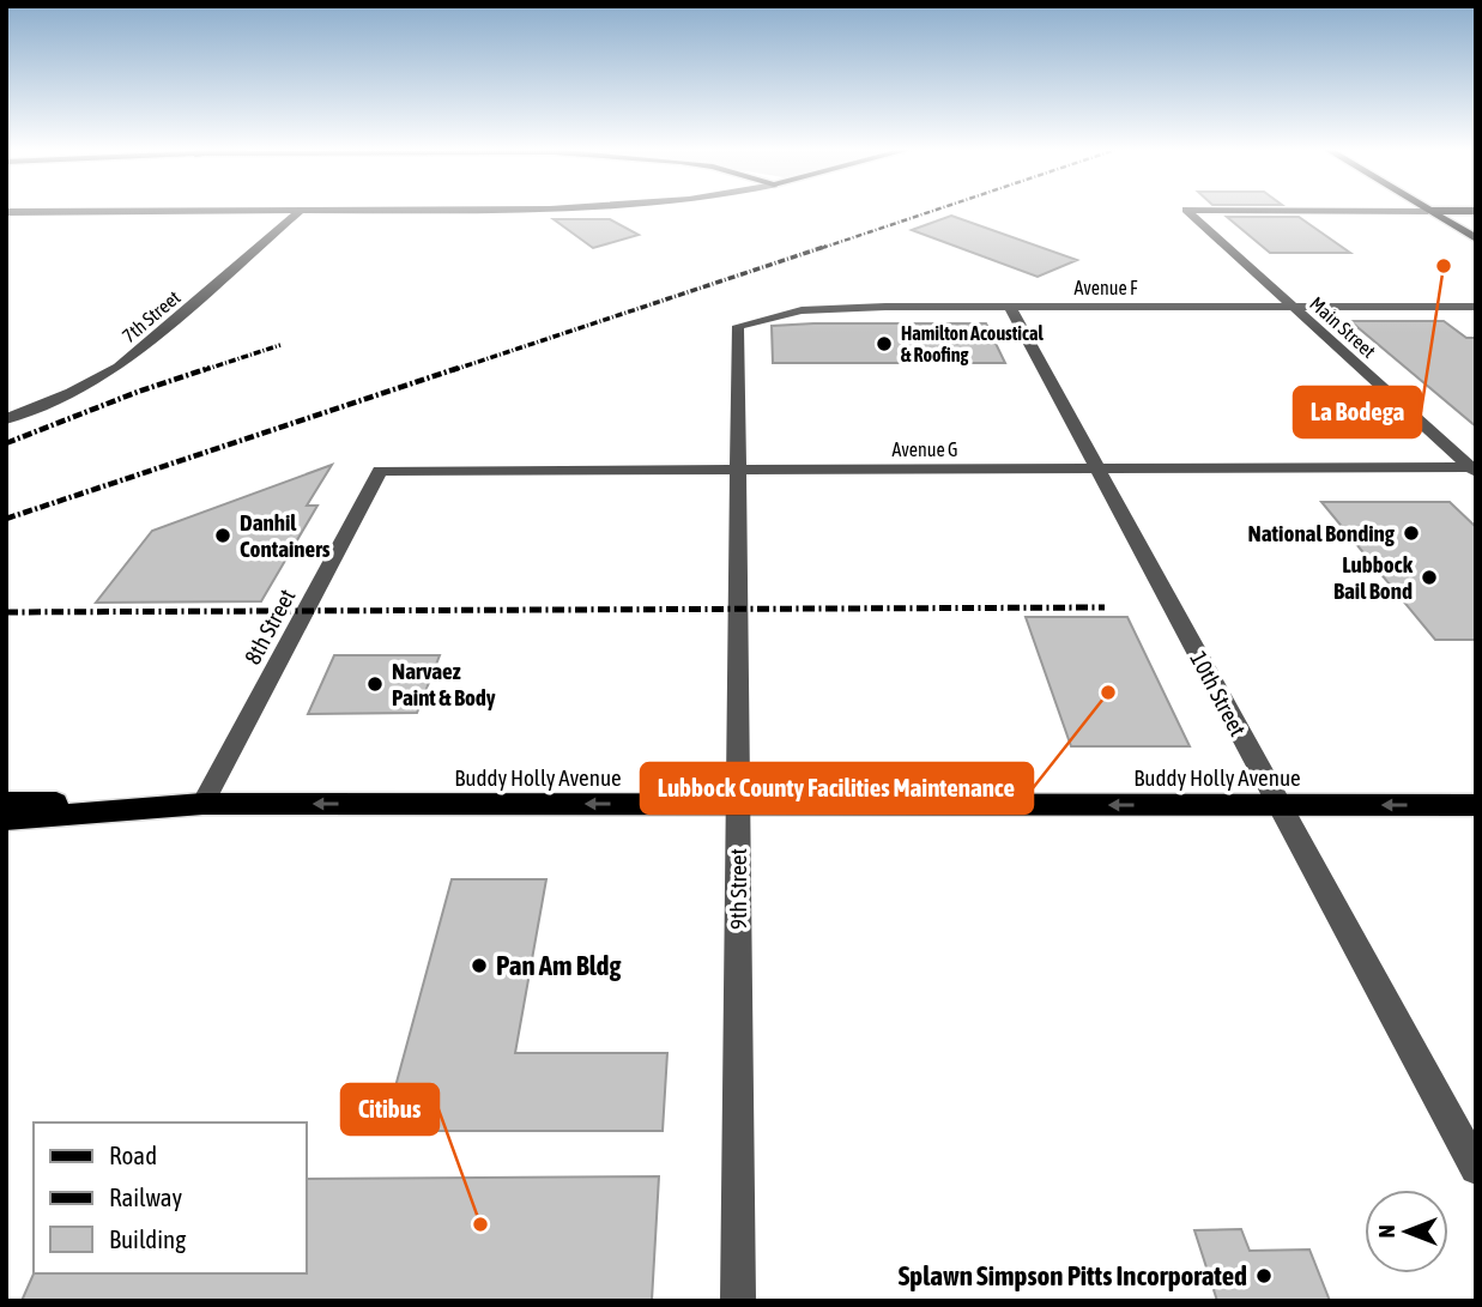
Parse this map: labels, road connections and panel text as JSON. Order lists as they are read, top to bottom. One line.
{"streets":{"main road":["Buddy Holly Avenue"],"street":["Avenue F","7th Street","Main Street","Avenue G","8th Street","10th Street","9th Street"]},"crossings":[["Avenue F","Main Street"],["Avenue F","10th Street"],["Avenue F","9th Street"],["Main Street","Avenue G"],["Avenue G","8th Street"],["Avenue G","10th Street"],["Avenue G","9th Street"],["8th Street","Buddy Holly Avenue"],["10th Street","Buddy Holly Avenue"],["Buddy Holly Avenue","9th Street"]],"one_way":["Buddy Holly Avenue"],"places":["La Bodega","Hamilton Acoustical & Roofing","National Bonding","Danhil Containers","Lubbock Bail Bond","Narvaez Paint & Body","Lubbock County Facilities Maintenance","Pan Am Bldg","Citibus","Splawn Simpson Pitts Incorporated"],"legend":["Road","Railway","Building"],"north":"left"}
